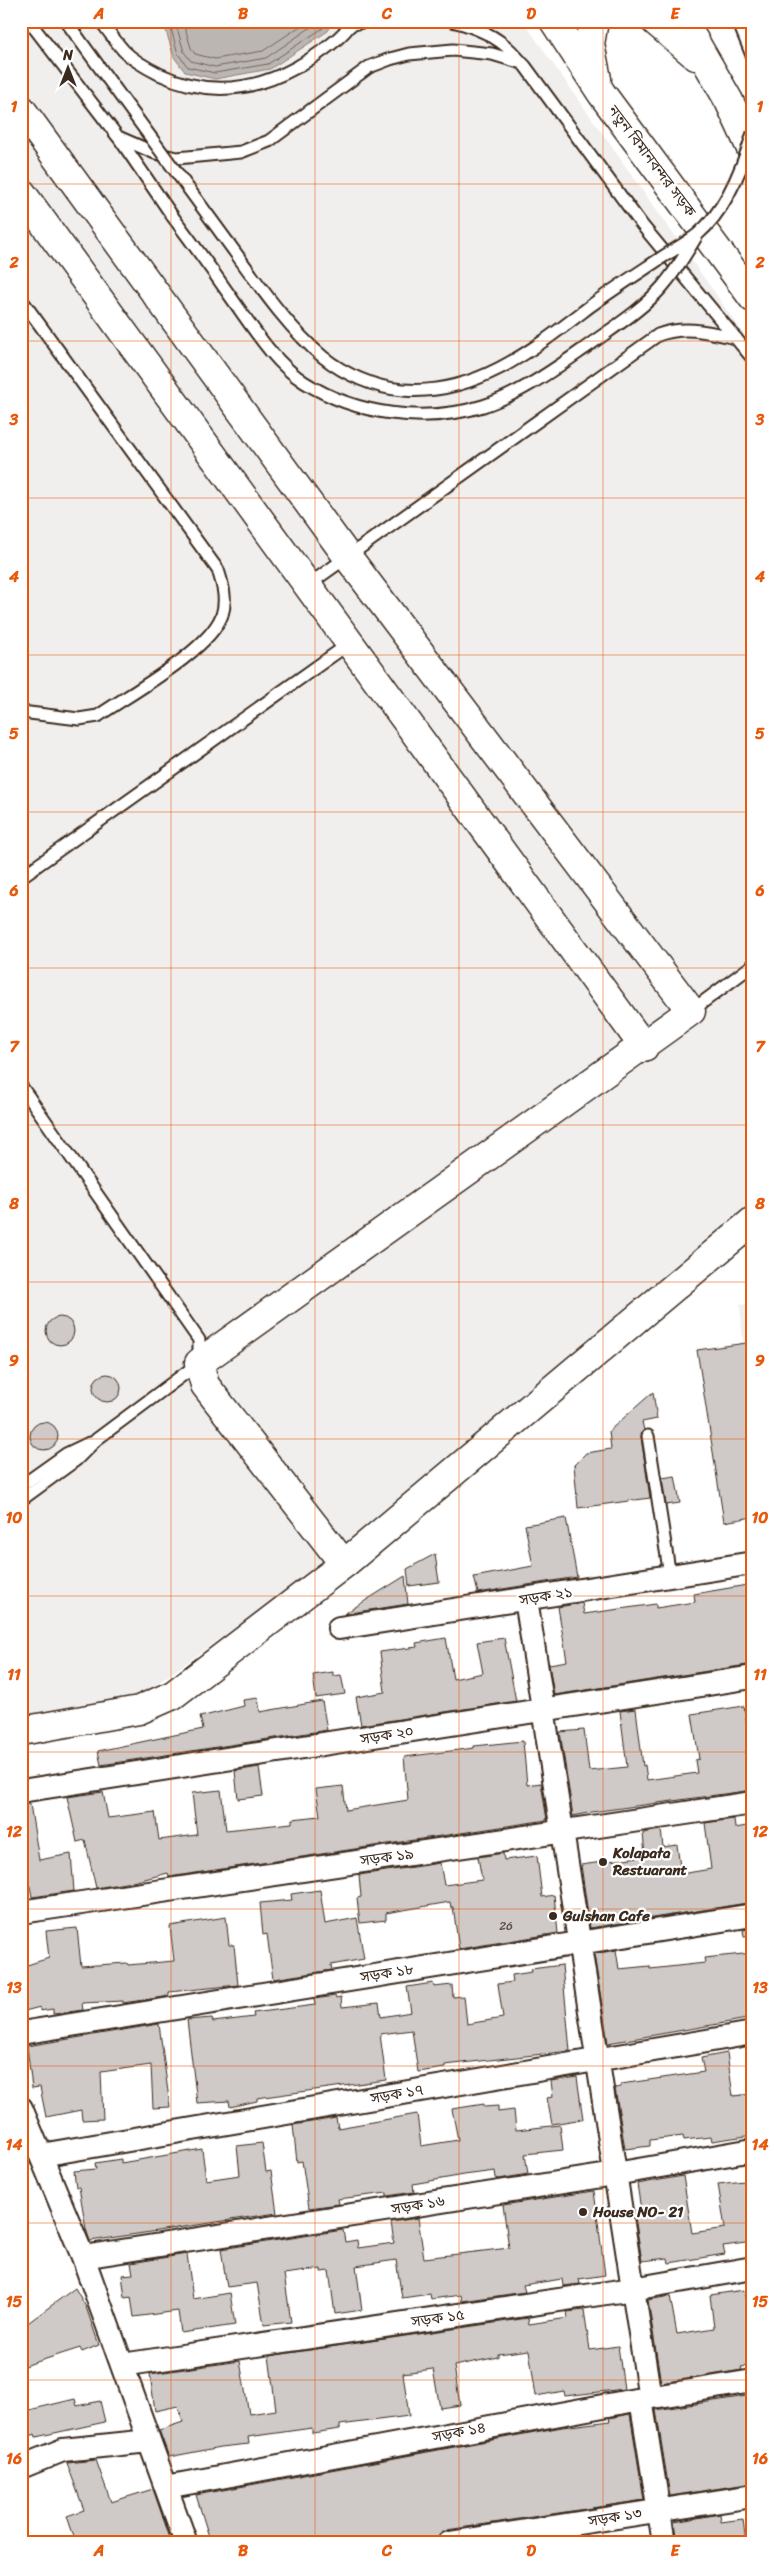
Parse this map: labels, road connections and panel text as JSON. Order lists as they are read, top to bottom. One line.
{"streets":{"main road":["নতুন বিমানবন্দর সড়ক"],"street":["সড়ক ২১","সড়ক ২০","সড়ক ১৯","সড়ক ১৮","সড়ক ১৭","সড়ক ১৬","সড়ক ১৫","সড়ক ১৪","সড়ক ১৩"]},"places":["Kolapata Restuarant","Gulshan Cafe","House NO- 21"],"house_numbers":["26"],"north":"top","grid":{"columns":["A","B","C","D","E"],"rows":["1","2","3","4","5","6","7","8","9","10","11","12","13","14","15","16"]}}
